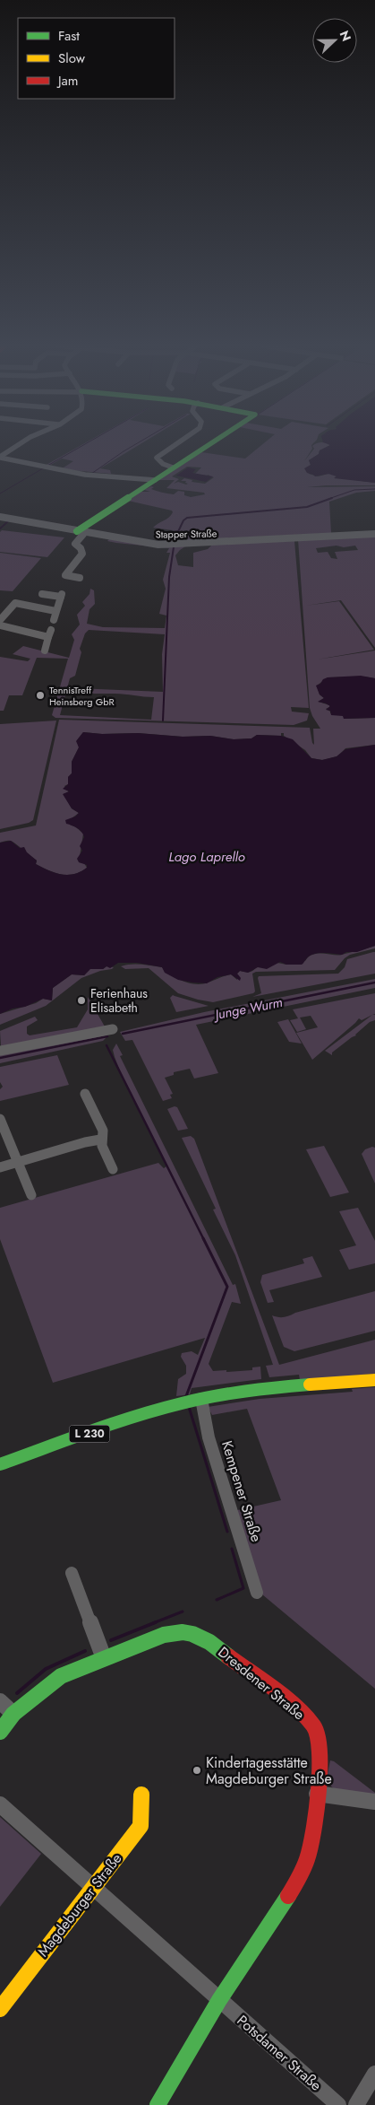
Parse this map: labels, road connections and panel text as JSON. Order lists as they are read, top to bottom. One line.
{"streets":{"street":["Stapper Straße","L 230","Kempener Straße","Dresdener Straße","Magdeburger Straße","Potsdamer Straße"]},"crossings":[["L 230","Kempener Straße"],["Dresdener Straße","Potsdamer Straße"]],"water":["Lago Laprello","Junge Wurm"],"places":["TennisTreff Heinsberg GbR","Ferienhaus Elisabeth","Kindertagesstätte Magdeburger Straße"],"legend":["Fast","Slow","Jam"],"north":"right"}
